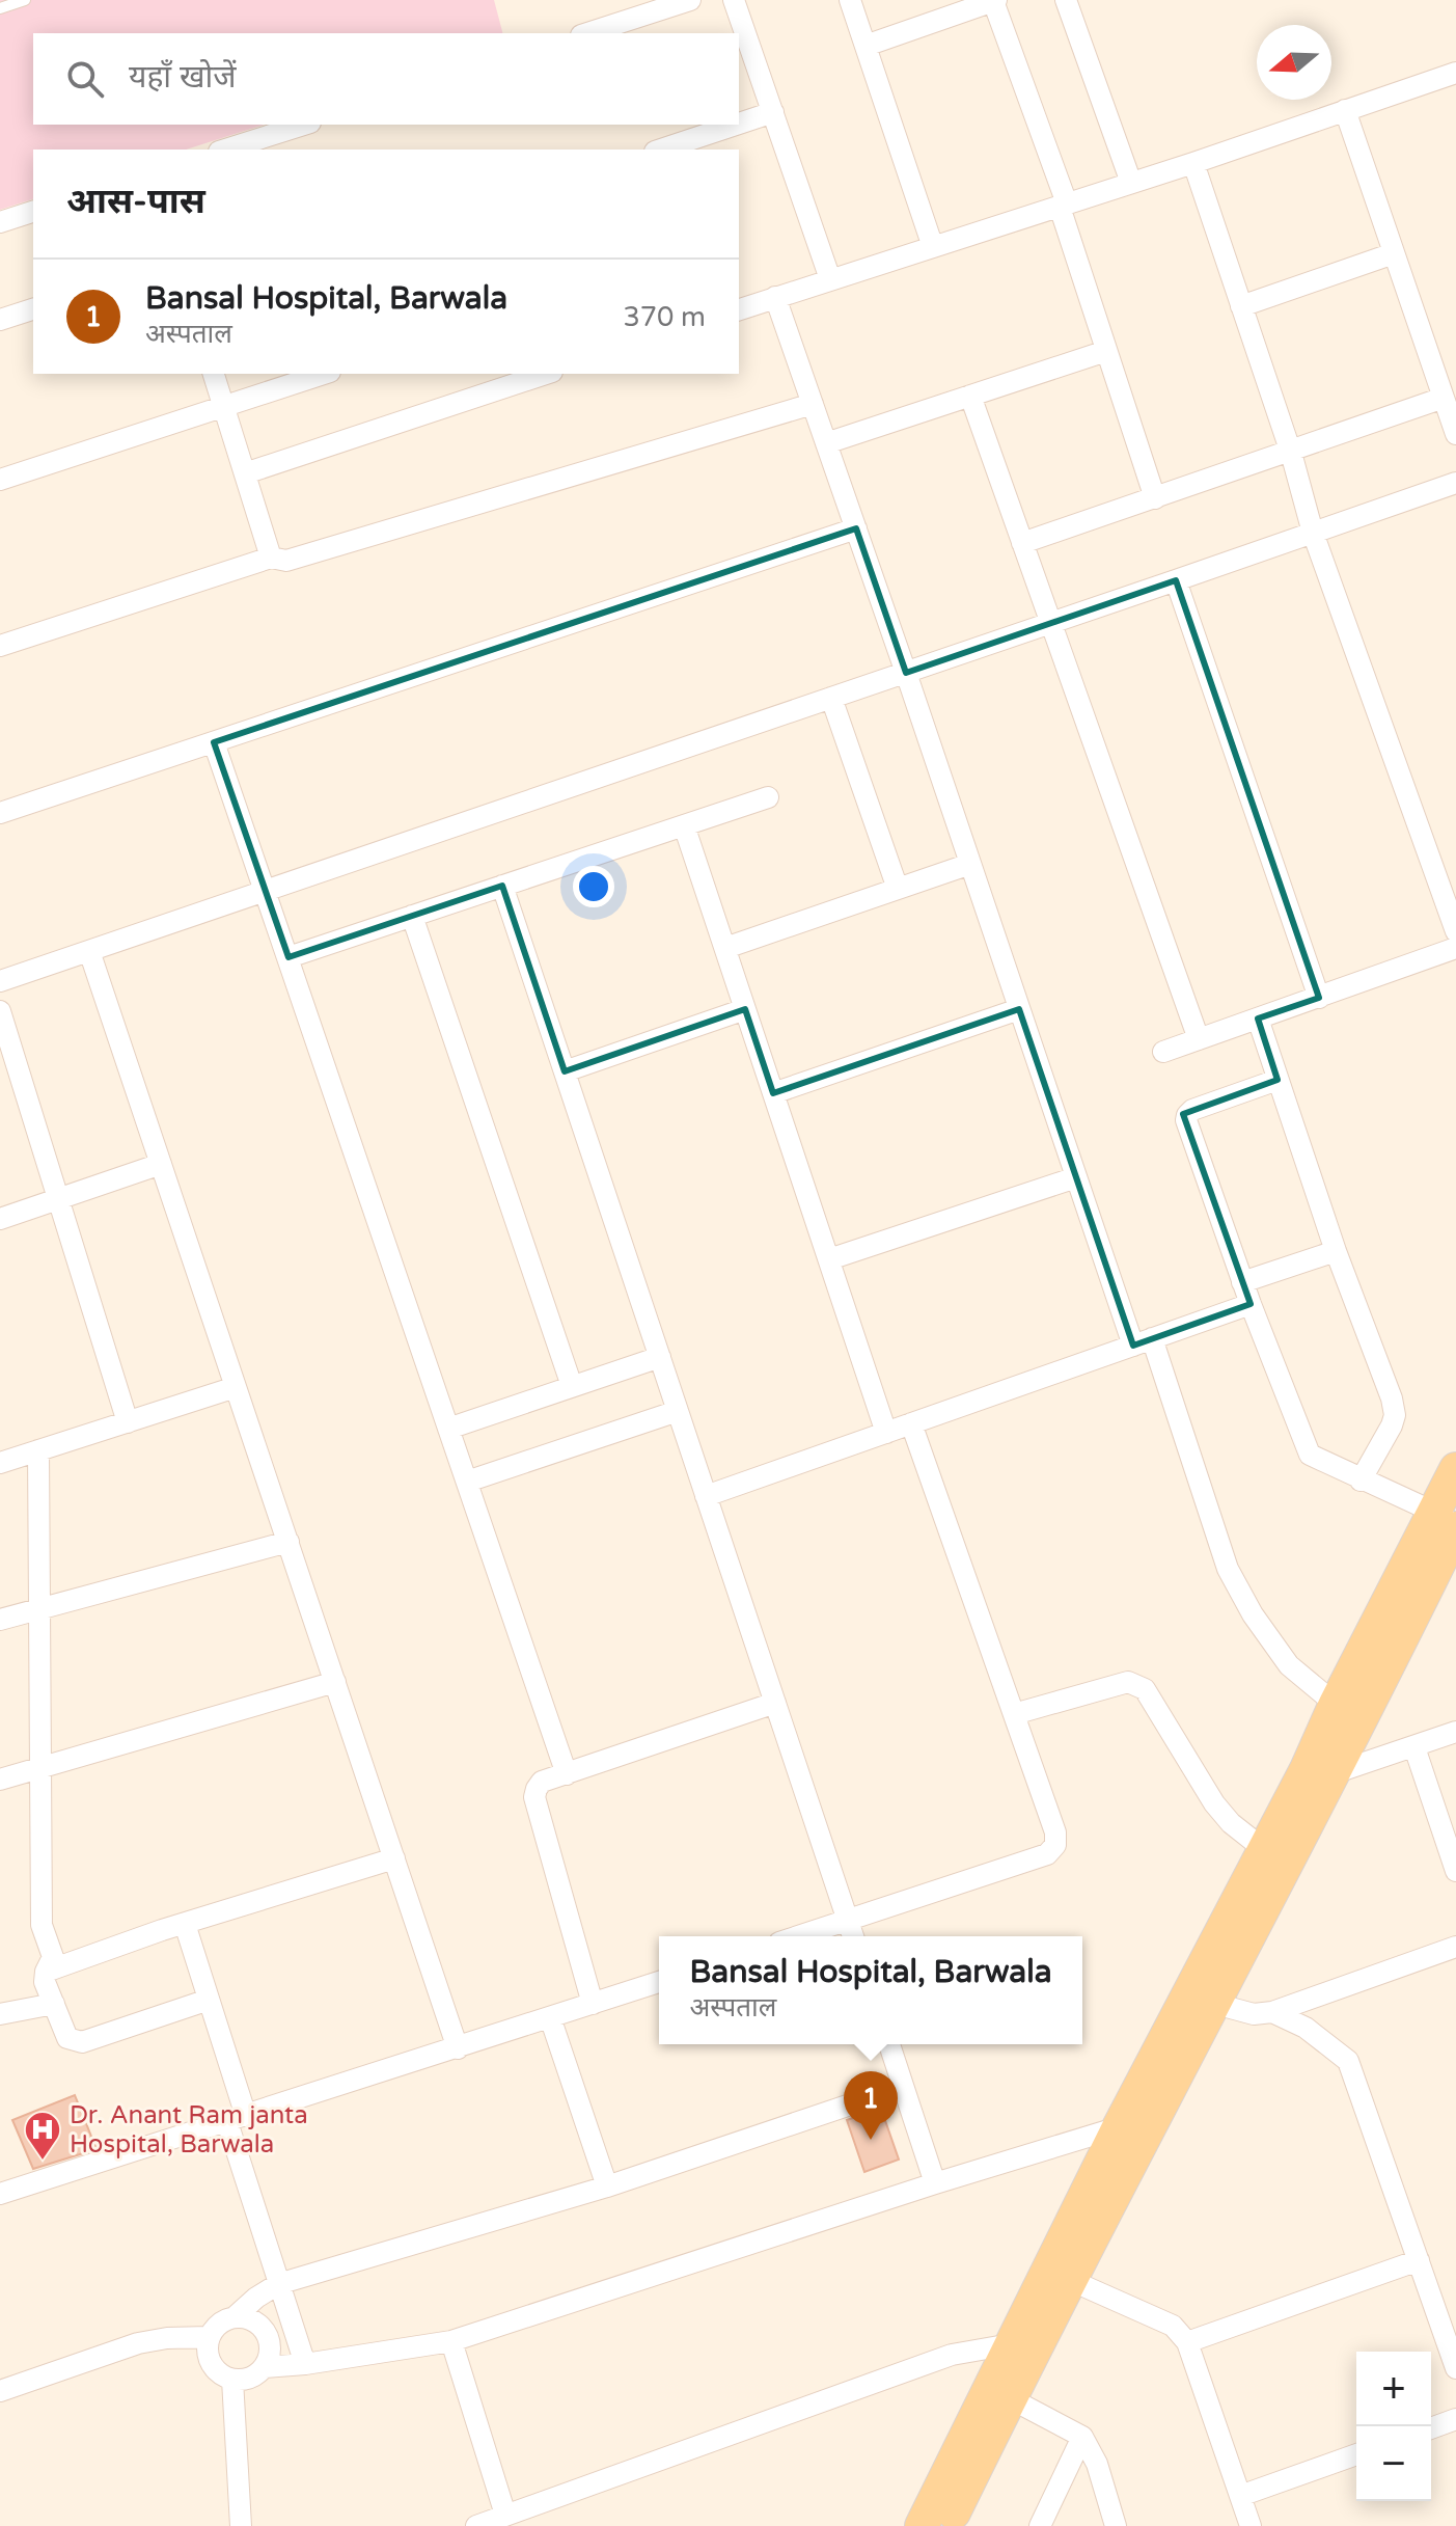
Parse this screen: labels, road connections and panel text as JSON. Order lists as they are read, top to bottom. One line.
{"places":{"hospital":["Dr. Anant Ram janta Hospital, Barwala"]},"north":"left","page":{"search":"यहाँ खोजें","heading":"आस-पास","list":[{"mark":"1","name":"Bansal Hospital, Barwala","note":"अस्पताल","value":"370 m"}],"popup":["Bansal Hospital, Barwala","अस्पताल"],"pins":"1","map_buttons":["+","−"]}}
